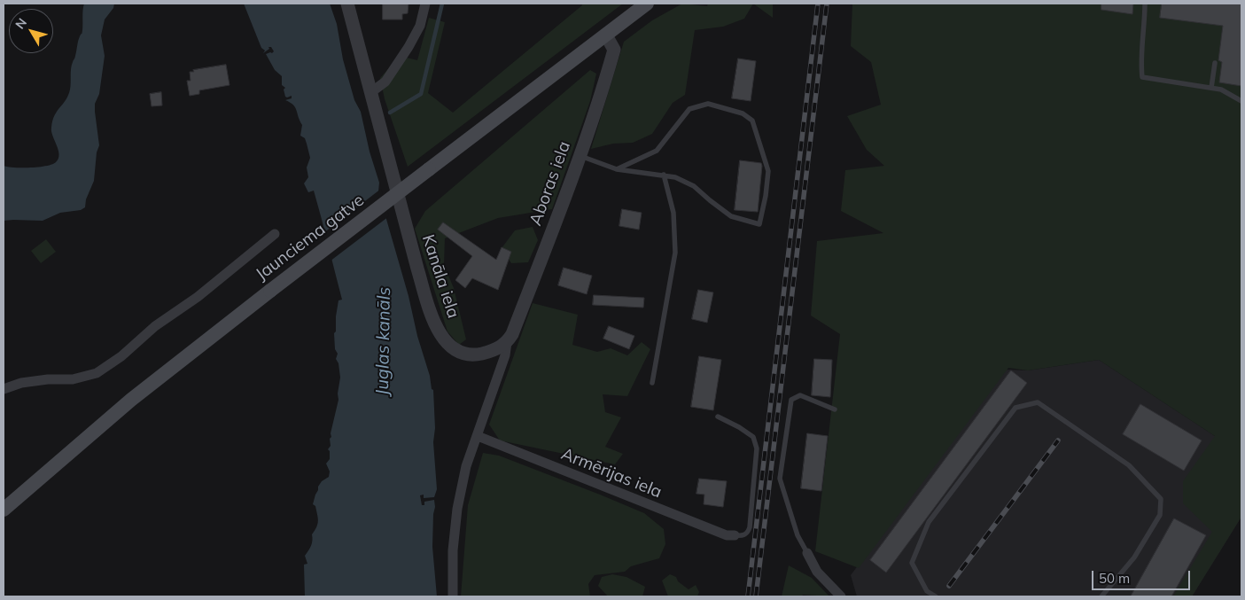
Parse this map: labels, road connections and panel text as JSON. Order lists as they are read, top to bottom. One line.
{"streets":{"main road":["Jaunciema gatve"],"street":["Aboras iela","Kanāla iela","Armērijas iela"]},"crossings":[["Aboras iela","Jaunciema gatve"],["Aboras iela","Kanāla iela"]],"water":["Juglas kanāls"],"scale_bar":"50 m","north":"top left"}
